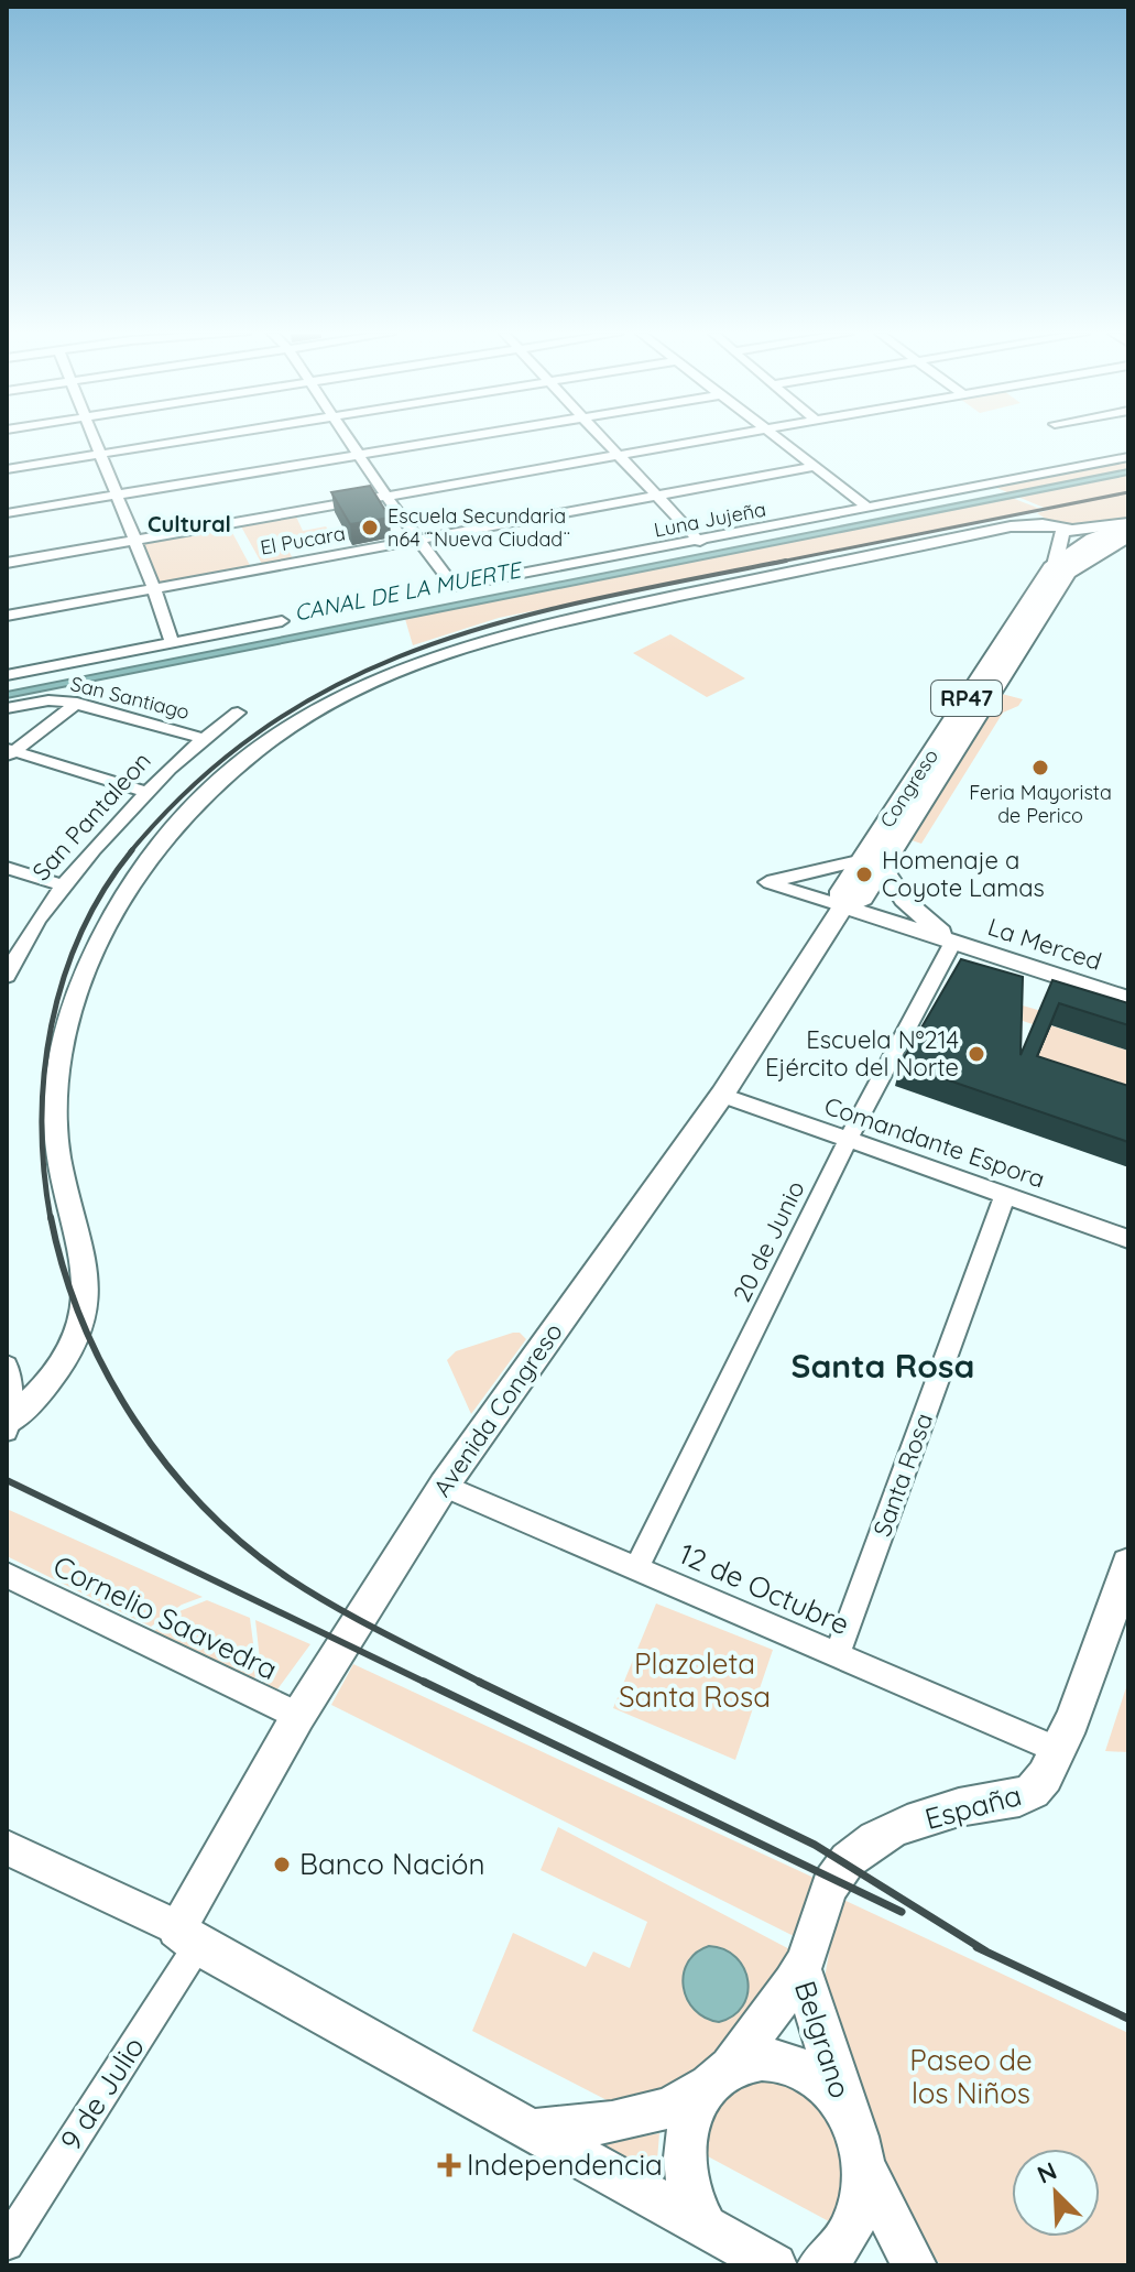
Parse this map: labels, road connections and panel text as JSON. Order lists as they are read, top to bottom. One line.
{"streets":{"main road":["RP47","Congreso","Avenida Congreso","España","Belgrano"],"street":["Luna Jujeña","El Pucara","San Santiago","San Pantaleon","La Merced","Comandante Espora","20 de Junio","Santa Rosa","12 de Octubre","Cornelio Saavedra","9 de Julio"]},"crossings":[["Luna Jujeña","El Pucara"],["San Santiago","San Pantaleon"],["Congreso","La Merced"],["Congreso","Avenida Congreso"],["La Merced","20 de Junio"],["La Merced","Avenida Congreso"],["Comandante Espora","20 de Junio"],["Comandante Espora","Avenida Congreso"],["Comandante Espora","Santa Rosa"],["20 de Junio","12 de Octubre"],["Avenida Congreso","12 de Octubre"],["Avenida Congreso","Cornelio Saavedra"],["Avenida Congreso","9 de Julio"],["Santa Rosa","12 de Octubre"],["12 de Octubre","España"],["España","Belgrano"]],"districts":["Cultural","Santa Rosa"],"water":["CANAL DE LA MUERTE"],"parks":["Plazoleta Santa Rosa","Paseo de los Niños"],"places":{"other":["Escuela Secundaria n64 ¨Nueva Ciudad¨","Feria Mayorista de Perico","Homenaje a Coyote Lamas","Escuela Nº214 Ejército del Norte","Banco Nación"],"health":["Independencia"]},"north":"top left"}
